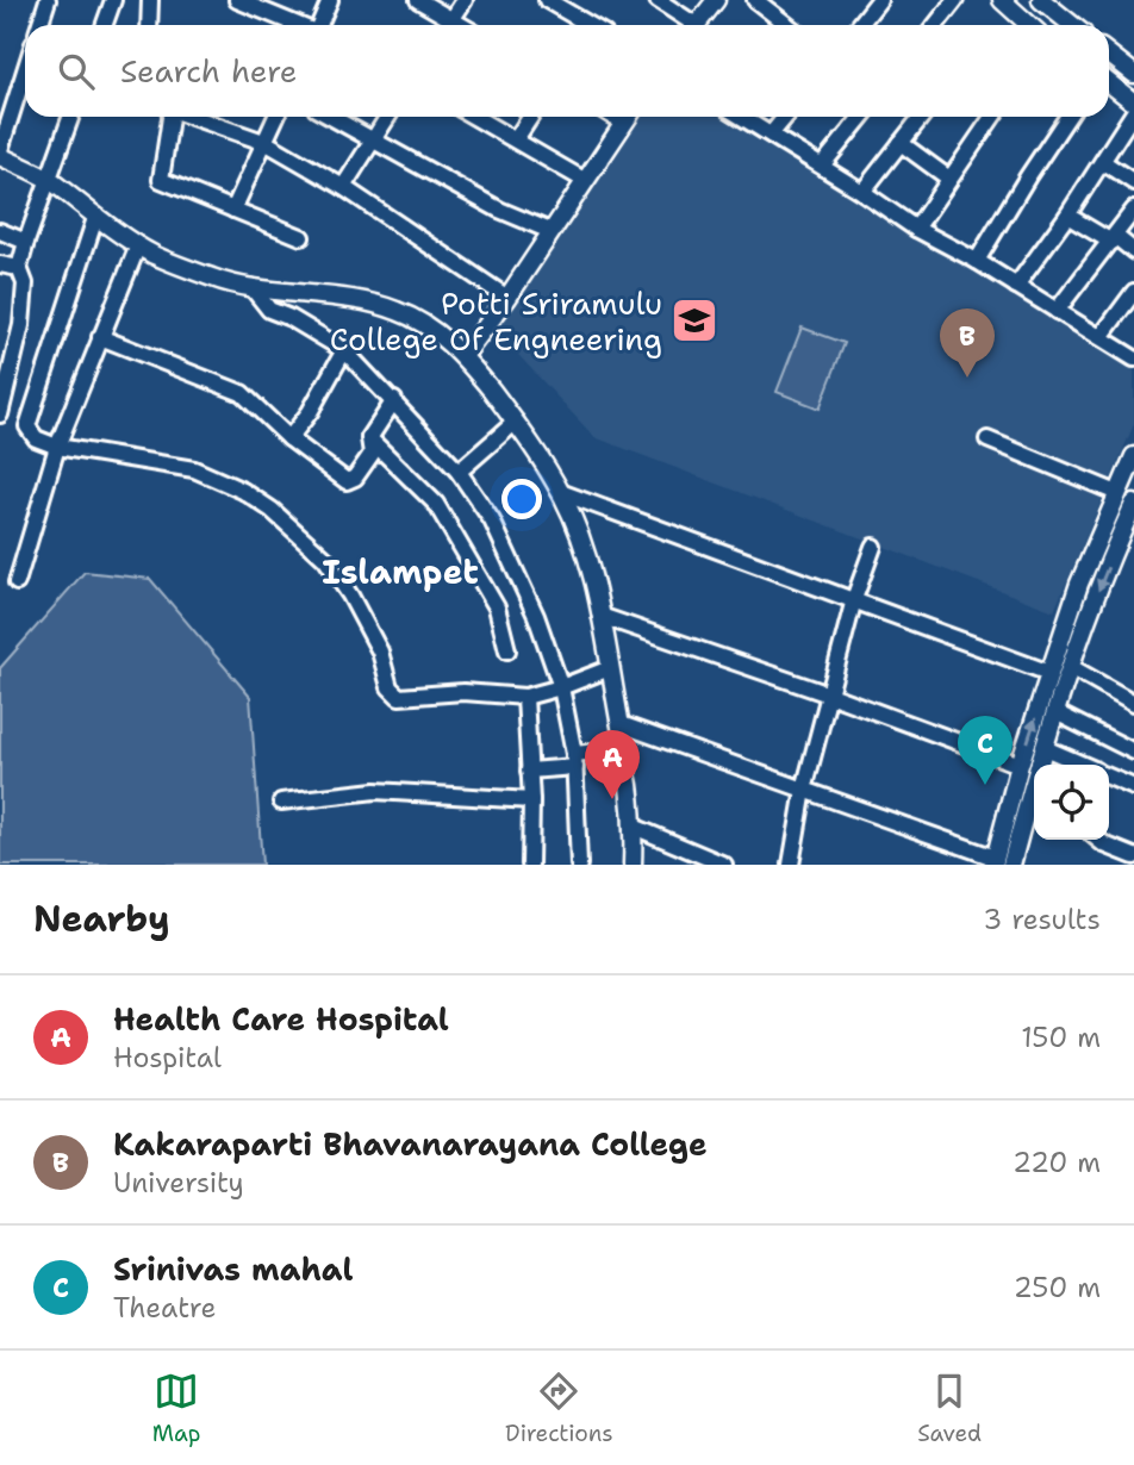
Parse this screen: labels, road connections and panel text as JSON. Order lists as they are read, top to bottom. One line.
{"districts":["Islampet"],"places":{"school or university":["Potti Sriramulu College Of Engneering"]},"page":{"search":"Search here","pins":["B","C","A"],"heading":["Nearby","3 results"],"list":[{"mark":"A","name":"Health Care Hospital","note":"Hospital","value":"150 m"},{"mark":"B","name":"Kakaraparti Bhavanarayana College","note":"University","value":"220 m"},{"mark":"C","name":"Srinivas mahal","note":"Theatre","value":"250 m"}],"nav":["Map","Directions","Saved"]}}
